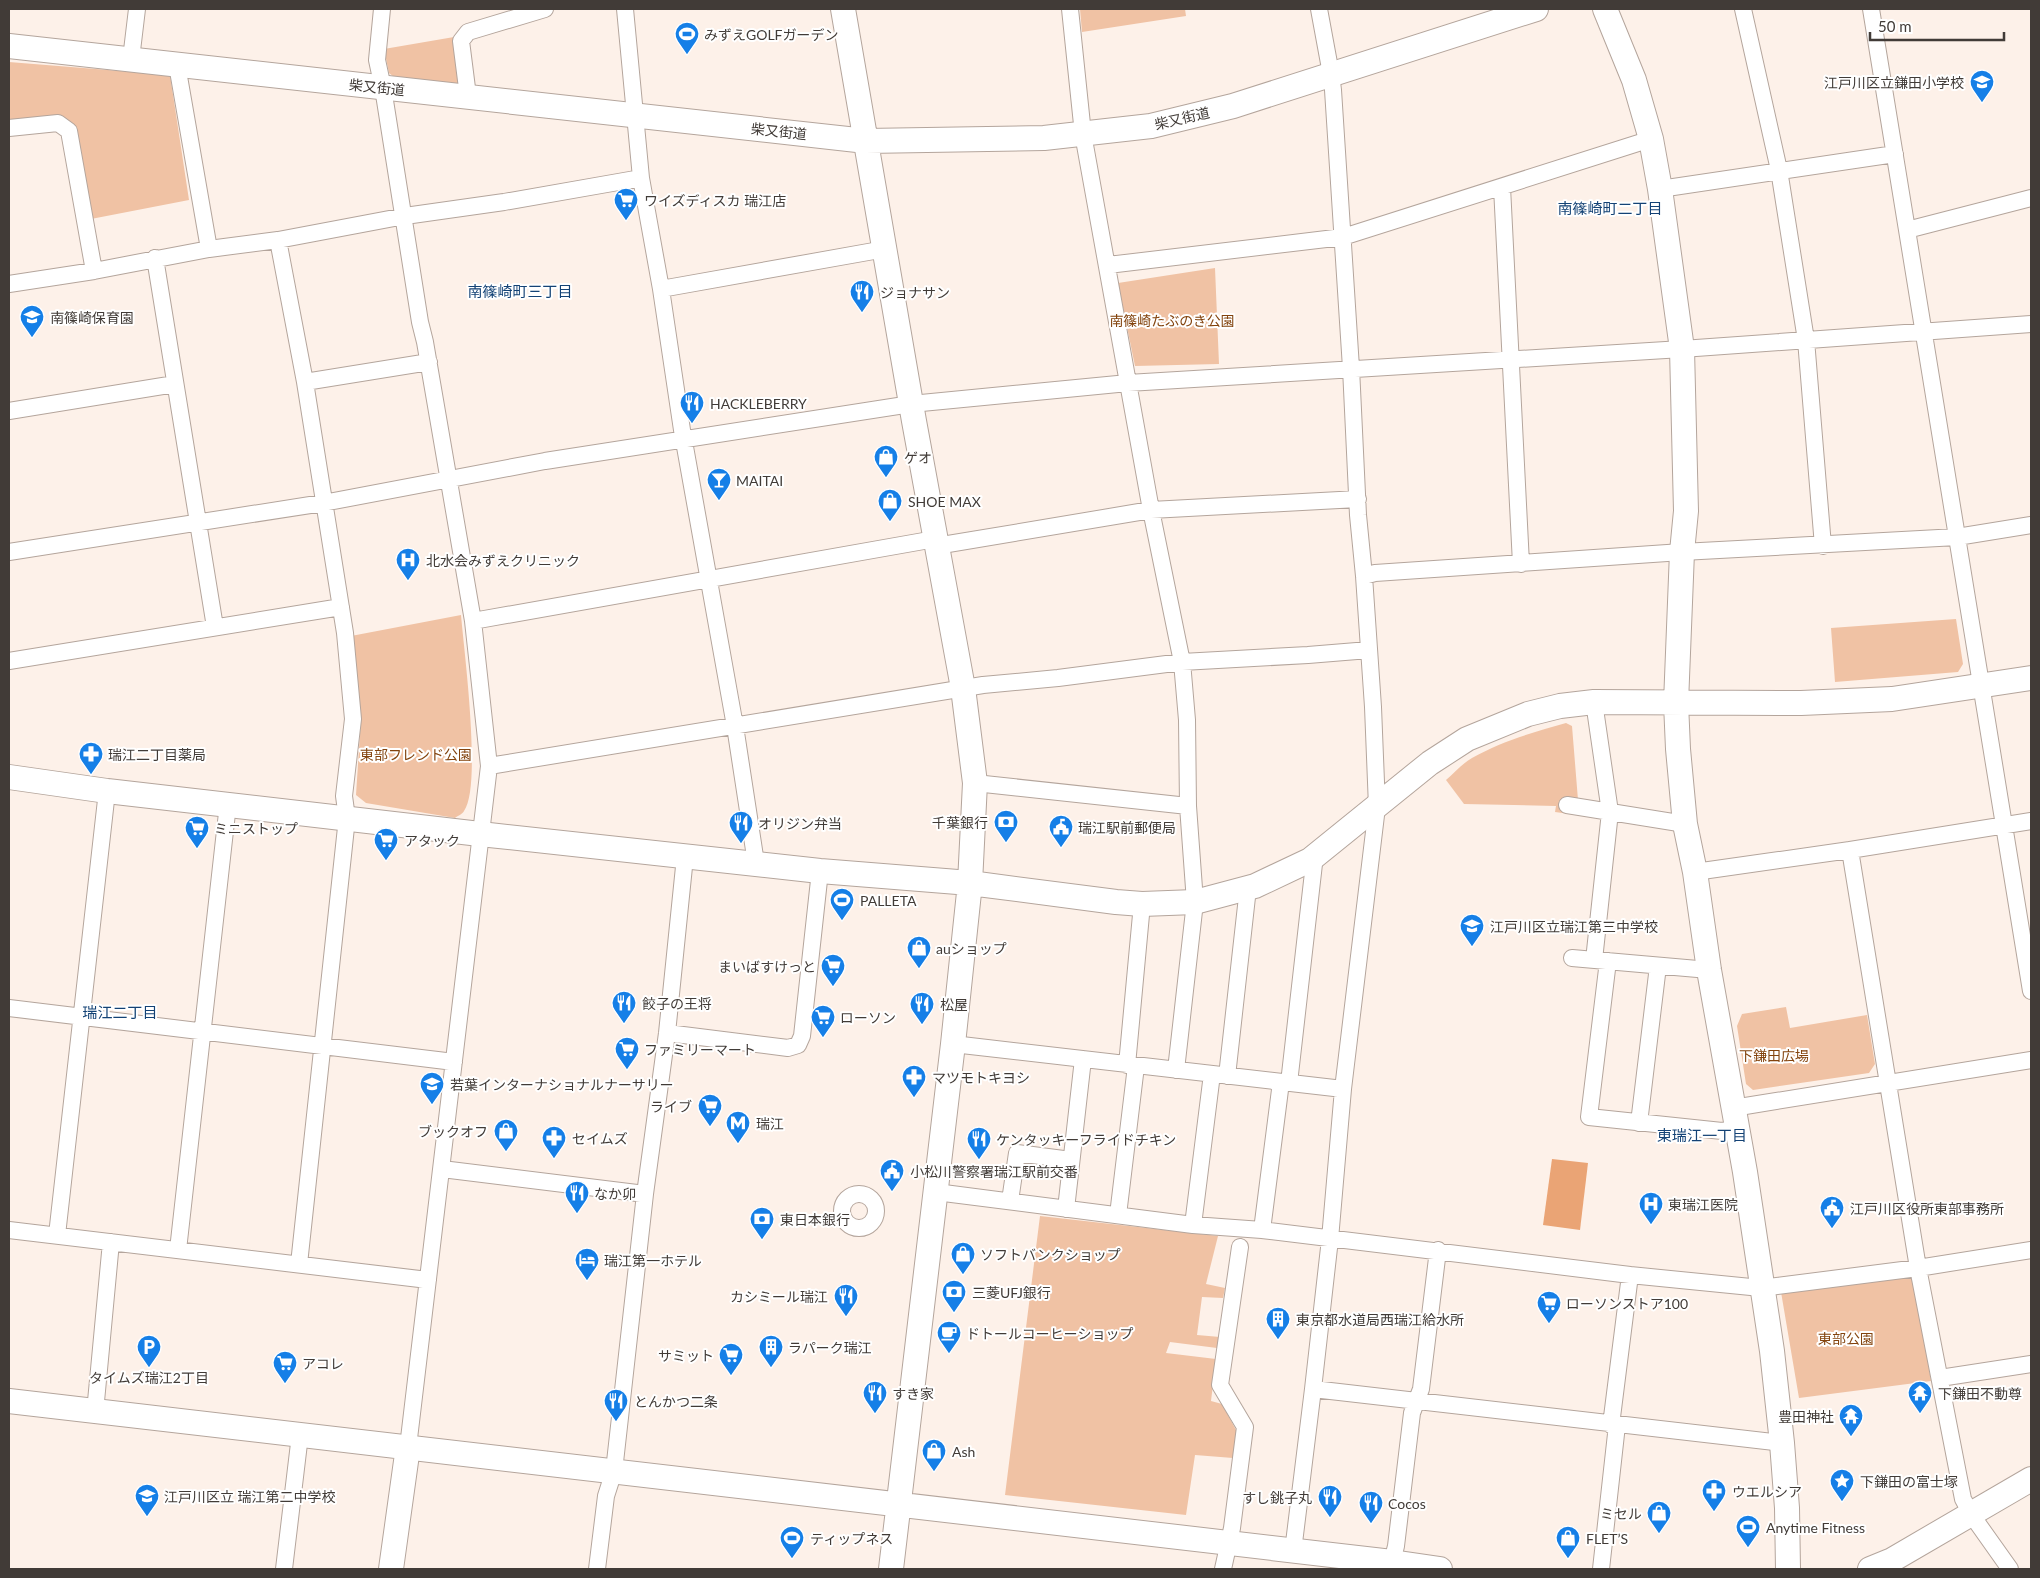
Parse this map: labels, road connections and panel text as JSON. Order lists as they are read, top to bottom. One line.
{"streets":{"street":["柴又街道"]},"districts":["南篠崎町二丁目","南篠崎町三丁目","瑞江二丁目","東瑞江一丁目"],"parks":["南篠崎たぶのき公園","東部フレンド公園","下鎌田広場","東部公園"],"places":{"sports":["みずえGOLFガーデン","PALLETA","Anytime Fitness","ティップネス"],"school or university":["江戸川区立鎌田小学校","南篠崎保育園","江戸川区立瑞江第三中学校","若葉インターナショナルナーサリー","江戸川区立 瑞江第二中学校"],"supermarket":["ワイズディスカ 瑞江店","ミニストップ","アタック","まいばすけっと","ローソン","ファミリーマート","ライブ","ローソンストア100","サミット","アコレ"],"restaurant":["ジョナサン","HACKLEBERRY","オリジン弁当","餃子の王将","松屋","ケンタッキーフライドチキン","なか卯","カシミール瑞江","すき家","とんかつ二条","すし銚子丸","Cocos"],"shop":["ゲオ","SHOE MAX","auショップ","ブックオフ","ソフトバンクショップ","Ash","ミセル","FLET’S"],"bar":["MAITAI"],"hospital":["北水会みずえクリニック","東瑞江医院"],"pharmacy":["瑞江二丁目薬局","マツモトキヨシ","セイムズ","ウエルシア"],"bank":["千葉銀行","東日本銀行","三菱UFJ銀行"],"public building":["瑞江駅前郵便局","小松川警察署瑞江駅前交番","江戸川区役所東部事務所"],"metro station":["瑞江"],"hotel":["瑞江第一ホテル"],"building":["東京都水道局西瑞江給水所","ラパーク瑞江"],"cafe":["ドトールコーヒーショップ"],"parking":["タイムズ瑞江2丁目"],"temple":["下鎌田不動尊","豊田神社"],"place":["下鎌田の富士塚"]},"scale_bar":"50 m"}
